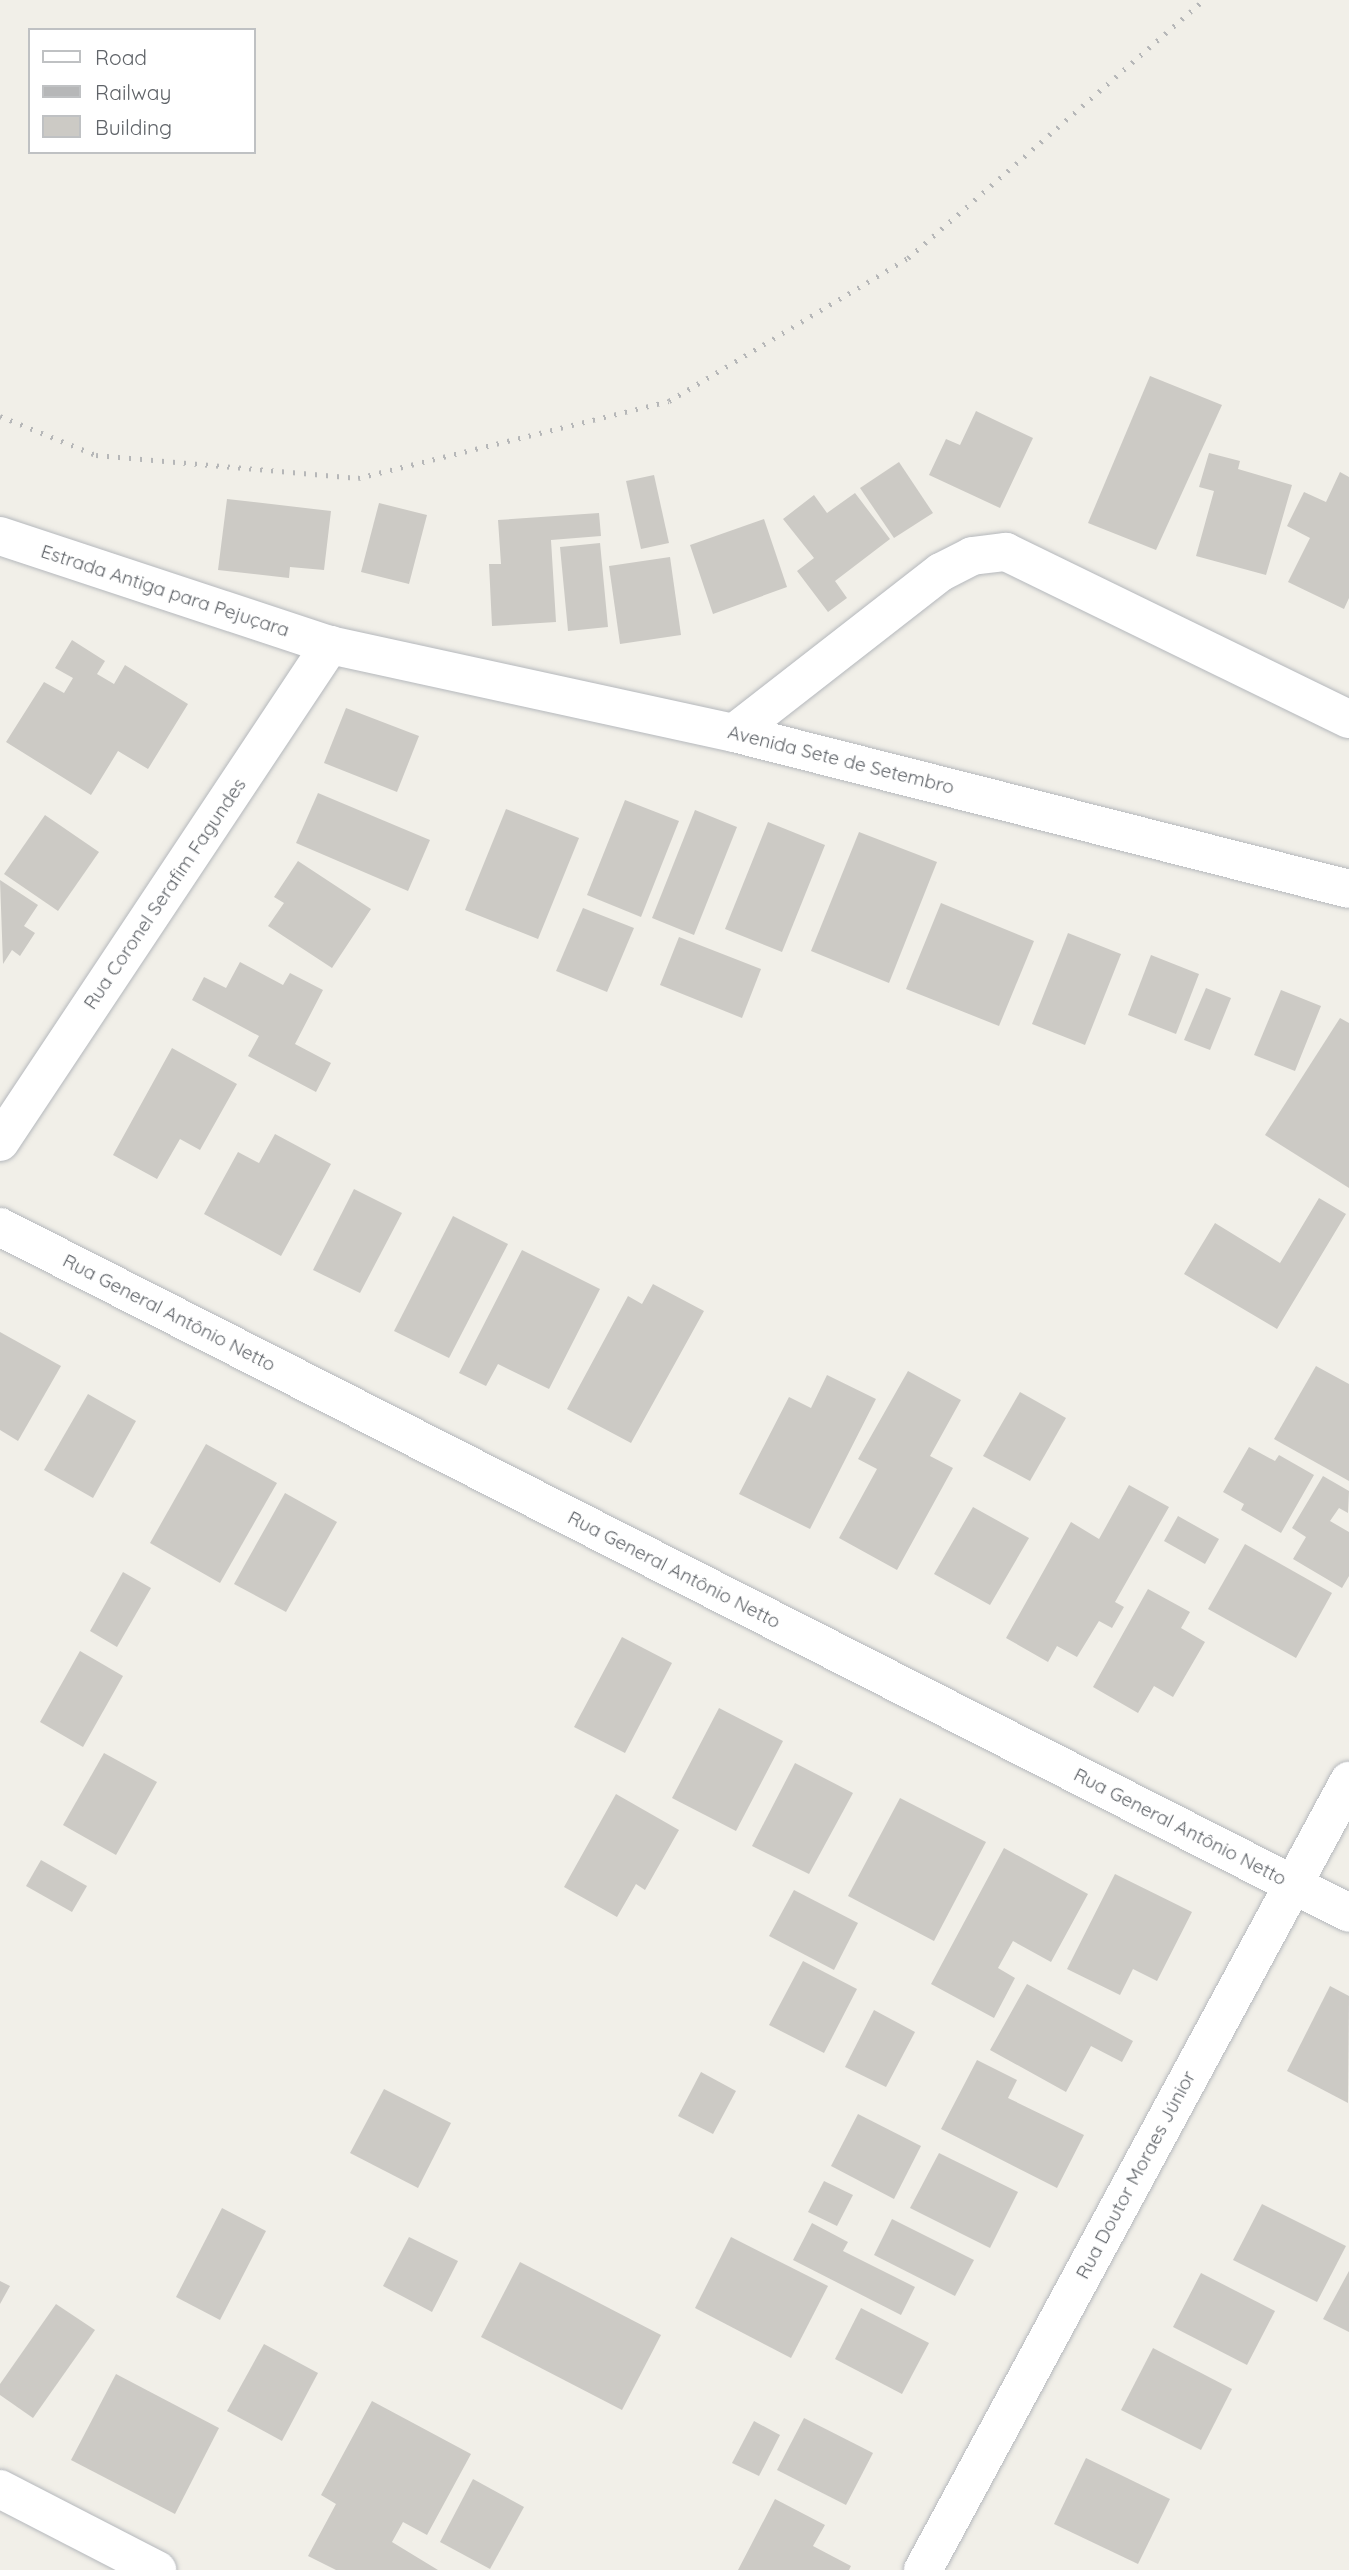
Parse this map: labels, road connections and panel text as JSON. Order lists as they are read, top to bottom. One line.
{"streets":{"street":["Estrada Antiga para Pejuçara","Avenida Sete de Setembro","Rua Coronel Serafim Fagundes","Rua General Antônio Netto","Rua Doutor Moraes Júnior"]},"crossings":[["Estrada Antiga para Pejuçara","Avenida Sete de Setembro"],["Estrada Antiga para Pejuçara","Rua Coronel Serafim Fagundes"],["Avenida Sete de Setembro","Rua Coronel Serafim Fagundes"],["Rua General Antônio Netto","Rua Doutor Moraes Júnior"]],"legend":["Road","Railway","Building"]}
